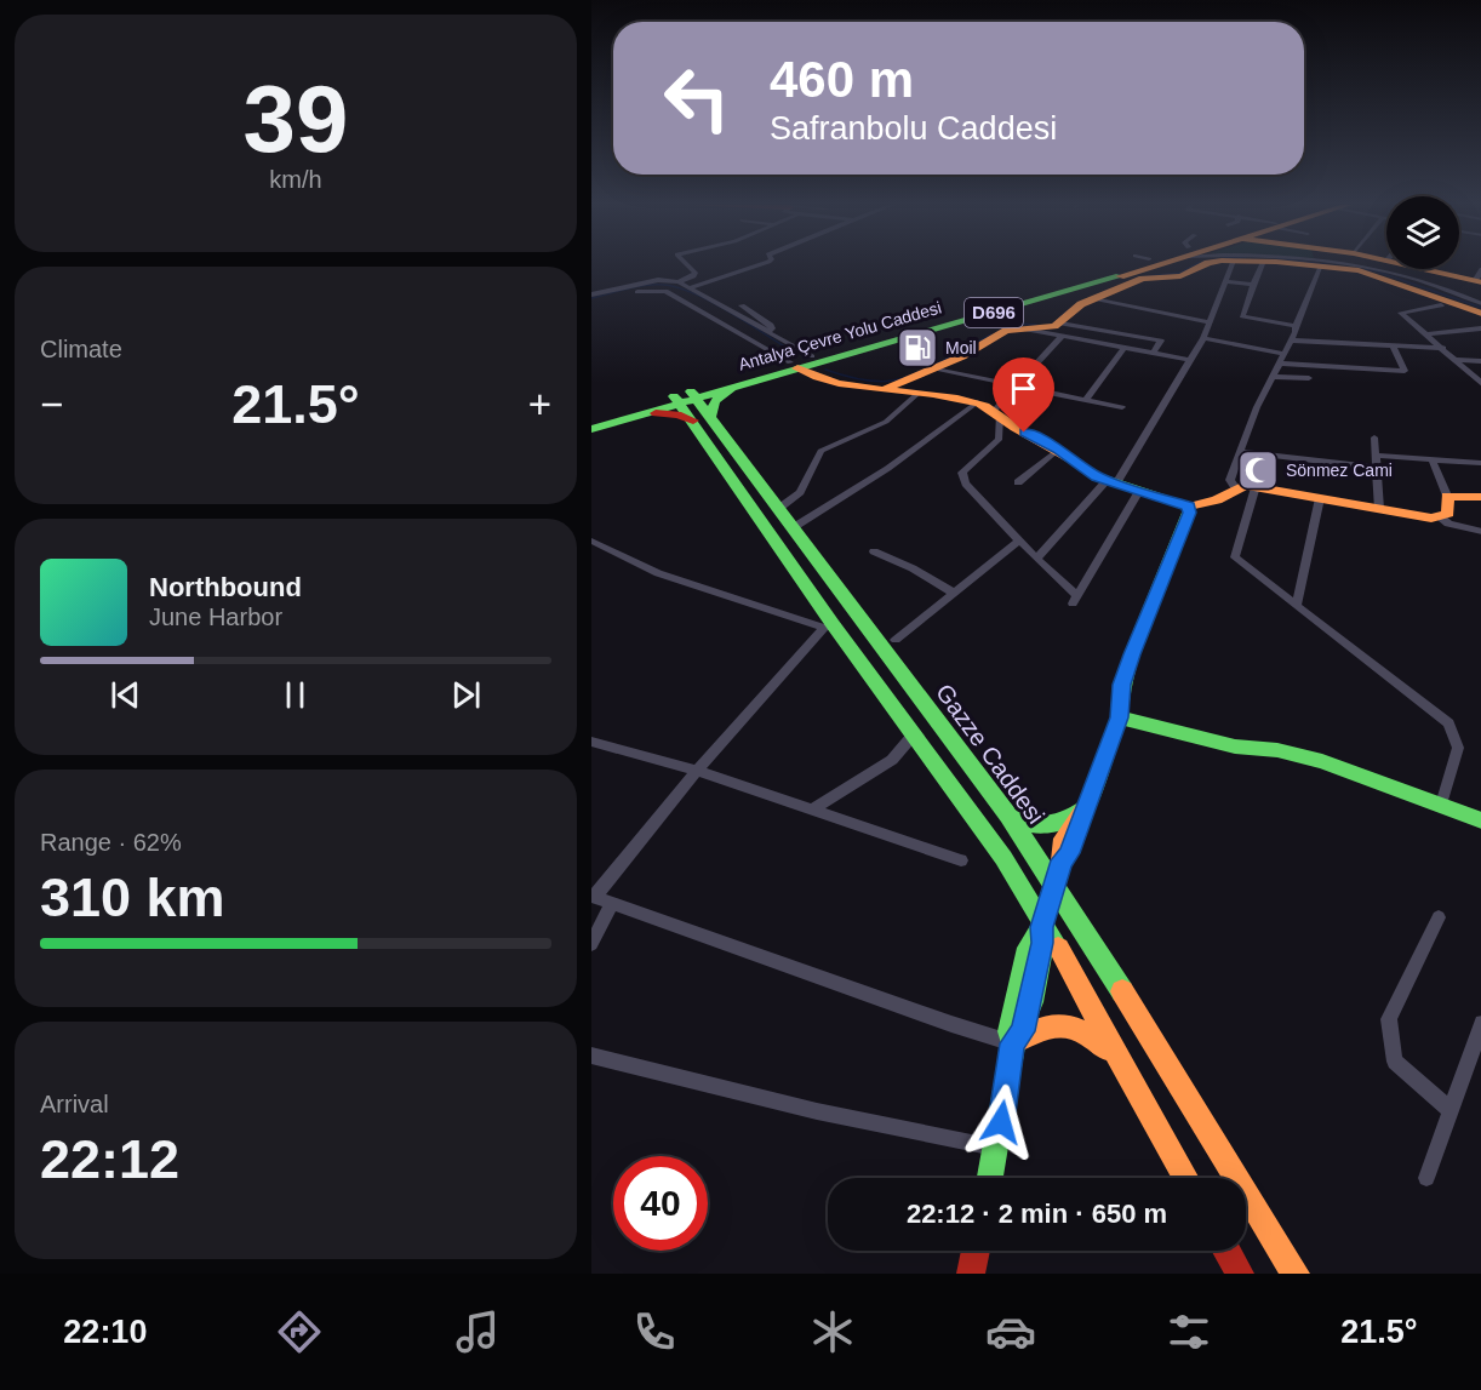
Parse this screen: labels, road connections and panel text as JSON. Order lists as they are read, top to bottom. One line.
{"streets":{"main road":["D696","Antalya Çevre Yolu Caddesi","Gazze Caddesi"]},"crossings":[["Antalya Çevre Yolu Caddesi","Gazze Caddesi"]],"places":{"fuel station":["Moil"],"mosque":["Sönmez Cami"]},"page":{"tile":[["39","km/h"],"Climate",["Range · 62%","310 km"],["Arrival","22:12"]],"turn":["460 m","Safranbolu Caddesi"],"heat":["−","21.5°","+"],"song":["Northbound","June Harbor"],"limit":"40","trip":"22:12 · 2 min · 650 m","tabs":["22:10","21.5°"]}}
